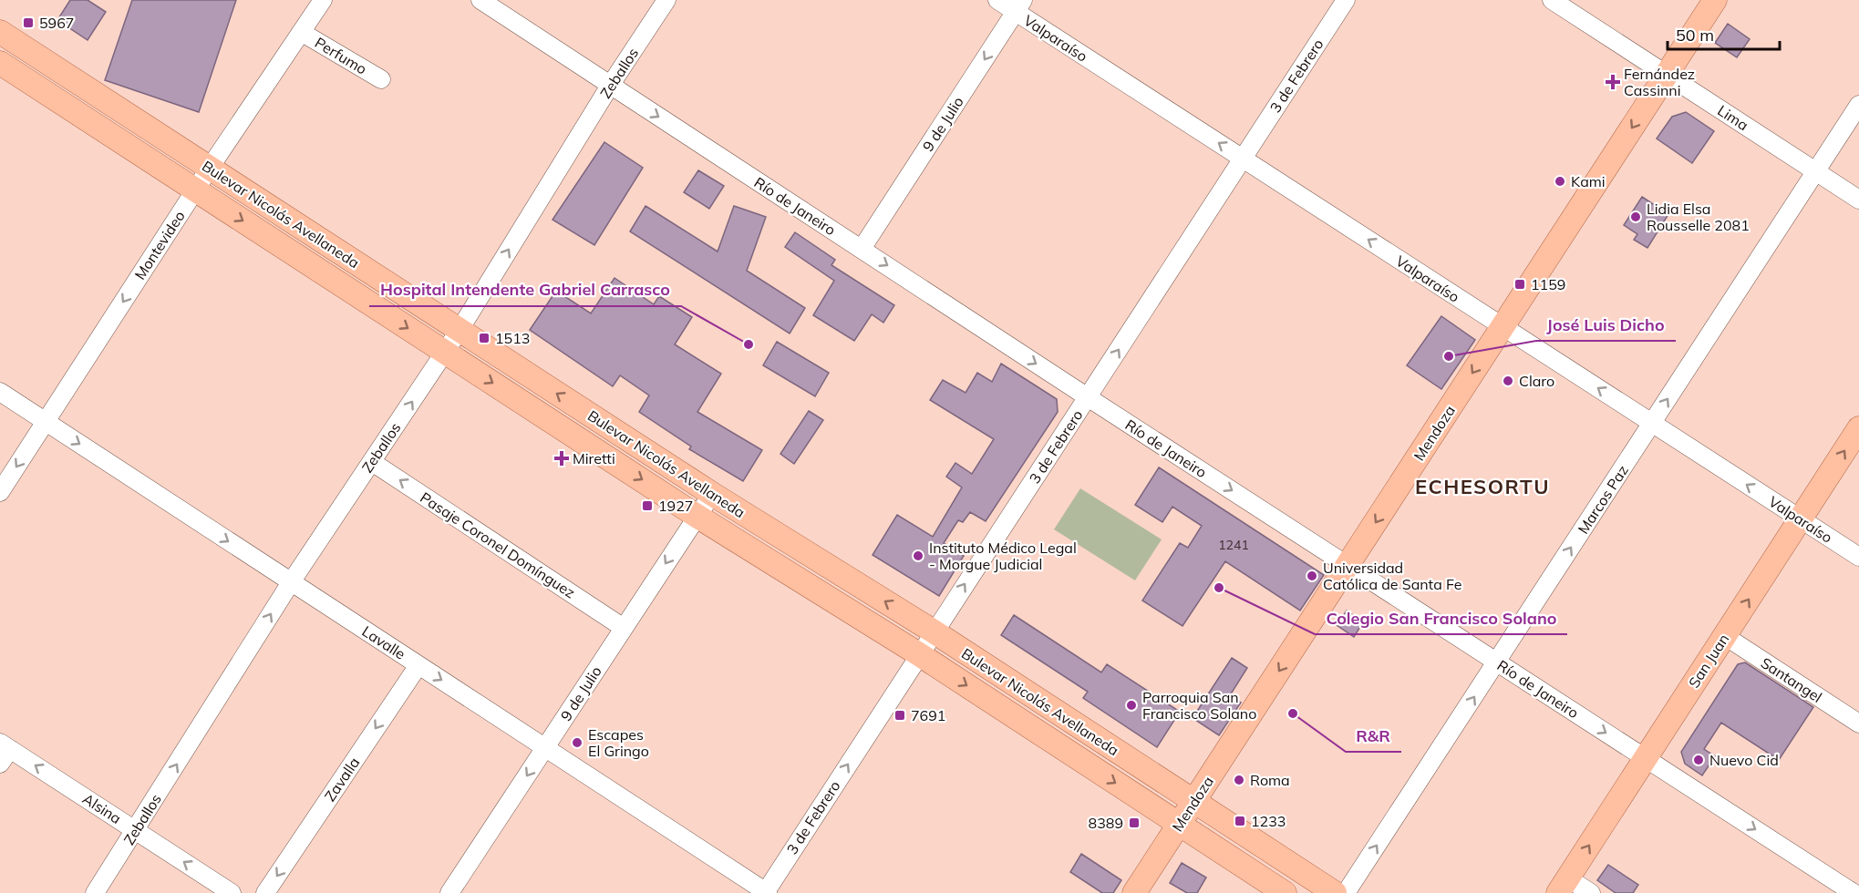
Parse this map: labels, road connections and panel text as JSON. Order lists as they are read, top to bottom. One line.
{"streets":{"main road":["Bulevar Nicolás Avellaneda","Mendoza","San Juan"],"street":["Valparaíso","Perfumo","Zeballos","3 de Febrero","Lima","9 de Julio","Río de Janeiro","Montevideo","Marcos Paz","Pasaje Coronel Domínguez","Lavalle","Santangel","Zavalla","Alsina"]},"crossings":[["Valparaíso","3 de Febrero"],["Valparaíso","9 de Julio"],["Valparaíso","Mendoza"],["Valparaíso","Marcos Paz"],["Valparaíso","San Juan"],["Perfumo","Montevideo"],["Zeballos","Río de Janeiro"],["Zeballos","Bulevar Nicolás Avellaneda"],["Zeballos","Pasaje Coronel Domínguez"],["Zeballos","Lavalle"],["Zeballos","Alsina"],["3 de Febrero","Río de Janeiro"],["3 de Febrero","Bulevar Nicolás Avellaneda"],["3 de Febrero","Lavalle"],["Lima","Mendoza"],["Lima","Marcos Paz"],["9 de Julio","Río de Janeiro"],["9 de Julio","Bulevar Nicolás Avellaneda"],["9 de Julio","Pasaje Coronel Domínguez"],["9 de Julio","Lavalle"],["Río de Janeiro","Mendoza"],["Río de Janeiro","Marcos Paz"],["Río de Janeiro","San Juan"],["Bulevar Nicolás Avellaneda","Montevideo"],["Bulevar Nicolás Avellaneda","Mendoza"],["Montevideo","Lavalle"],["Lavalle","Zavalla"],["San Juan","Santangel"]],"one_way":["Valparaíso","Zeballos","3 de Febrero","9 de Julio","Río de Janeiro","Montevideo","Mendoza","Marcos Paz","Pasaje Coronel Domínguez","Lavalle","San Juan","Zavalla","Alsina"],"districts":["ECHESORTU"],"places":{"transit":["5967","1159","1513","1927","7691","1233","8389"],"health":["Fernández Cassinni","Miretti"],"other":["Kami","Lidia Elsa Rousselle 2081","Hospital Intendente Gabriel Carrasco","José Luis Dicho","Claro","Instituto Médico Legal - Morgue Judicial","Universidad Católica de Santa Fe","Colegio San Francisco Solano","Parroquia San Francisco Solano","R&R","Escapes El Gringo","Nuevo Cid","Roma"]},"house_numbers":["1241"],"scale_bar":"50 m"}
